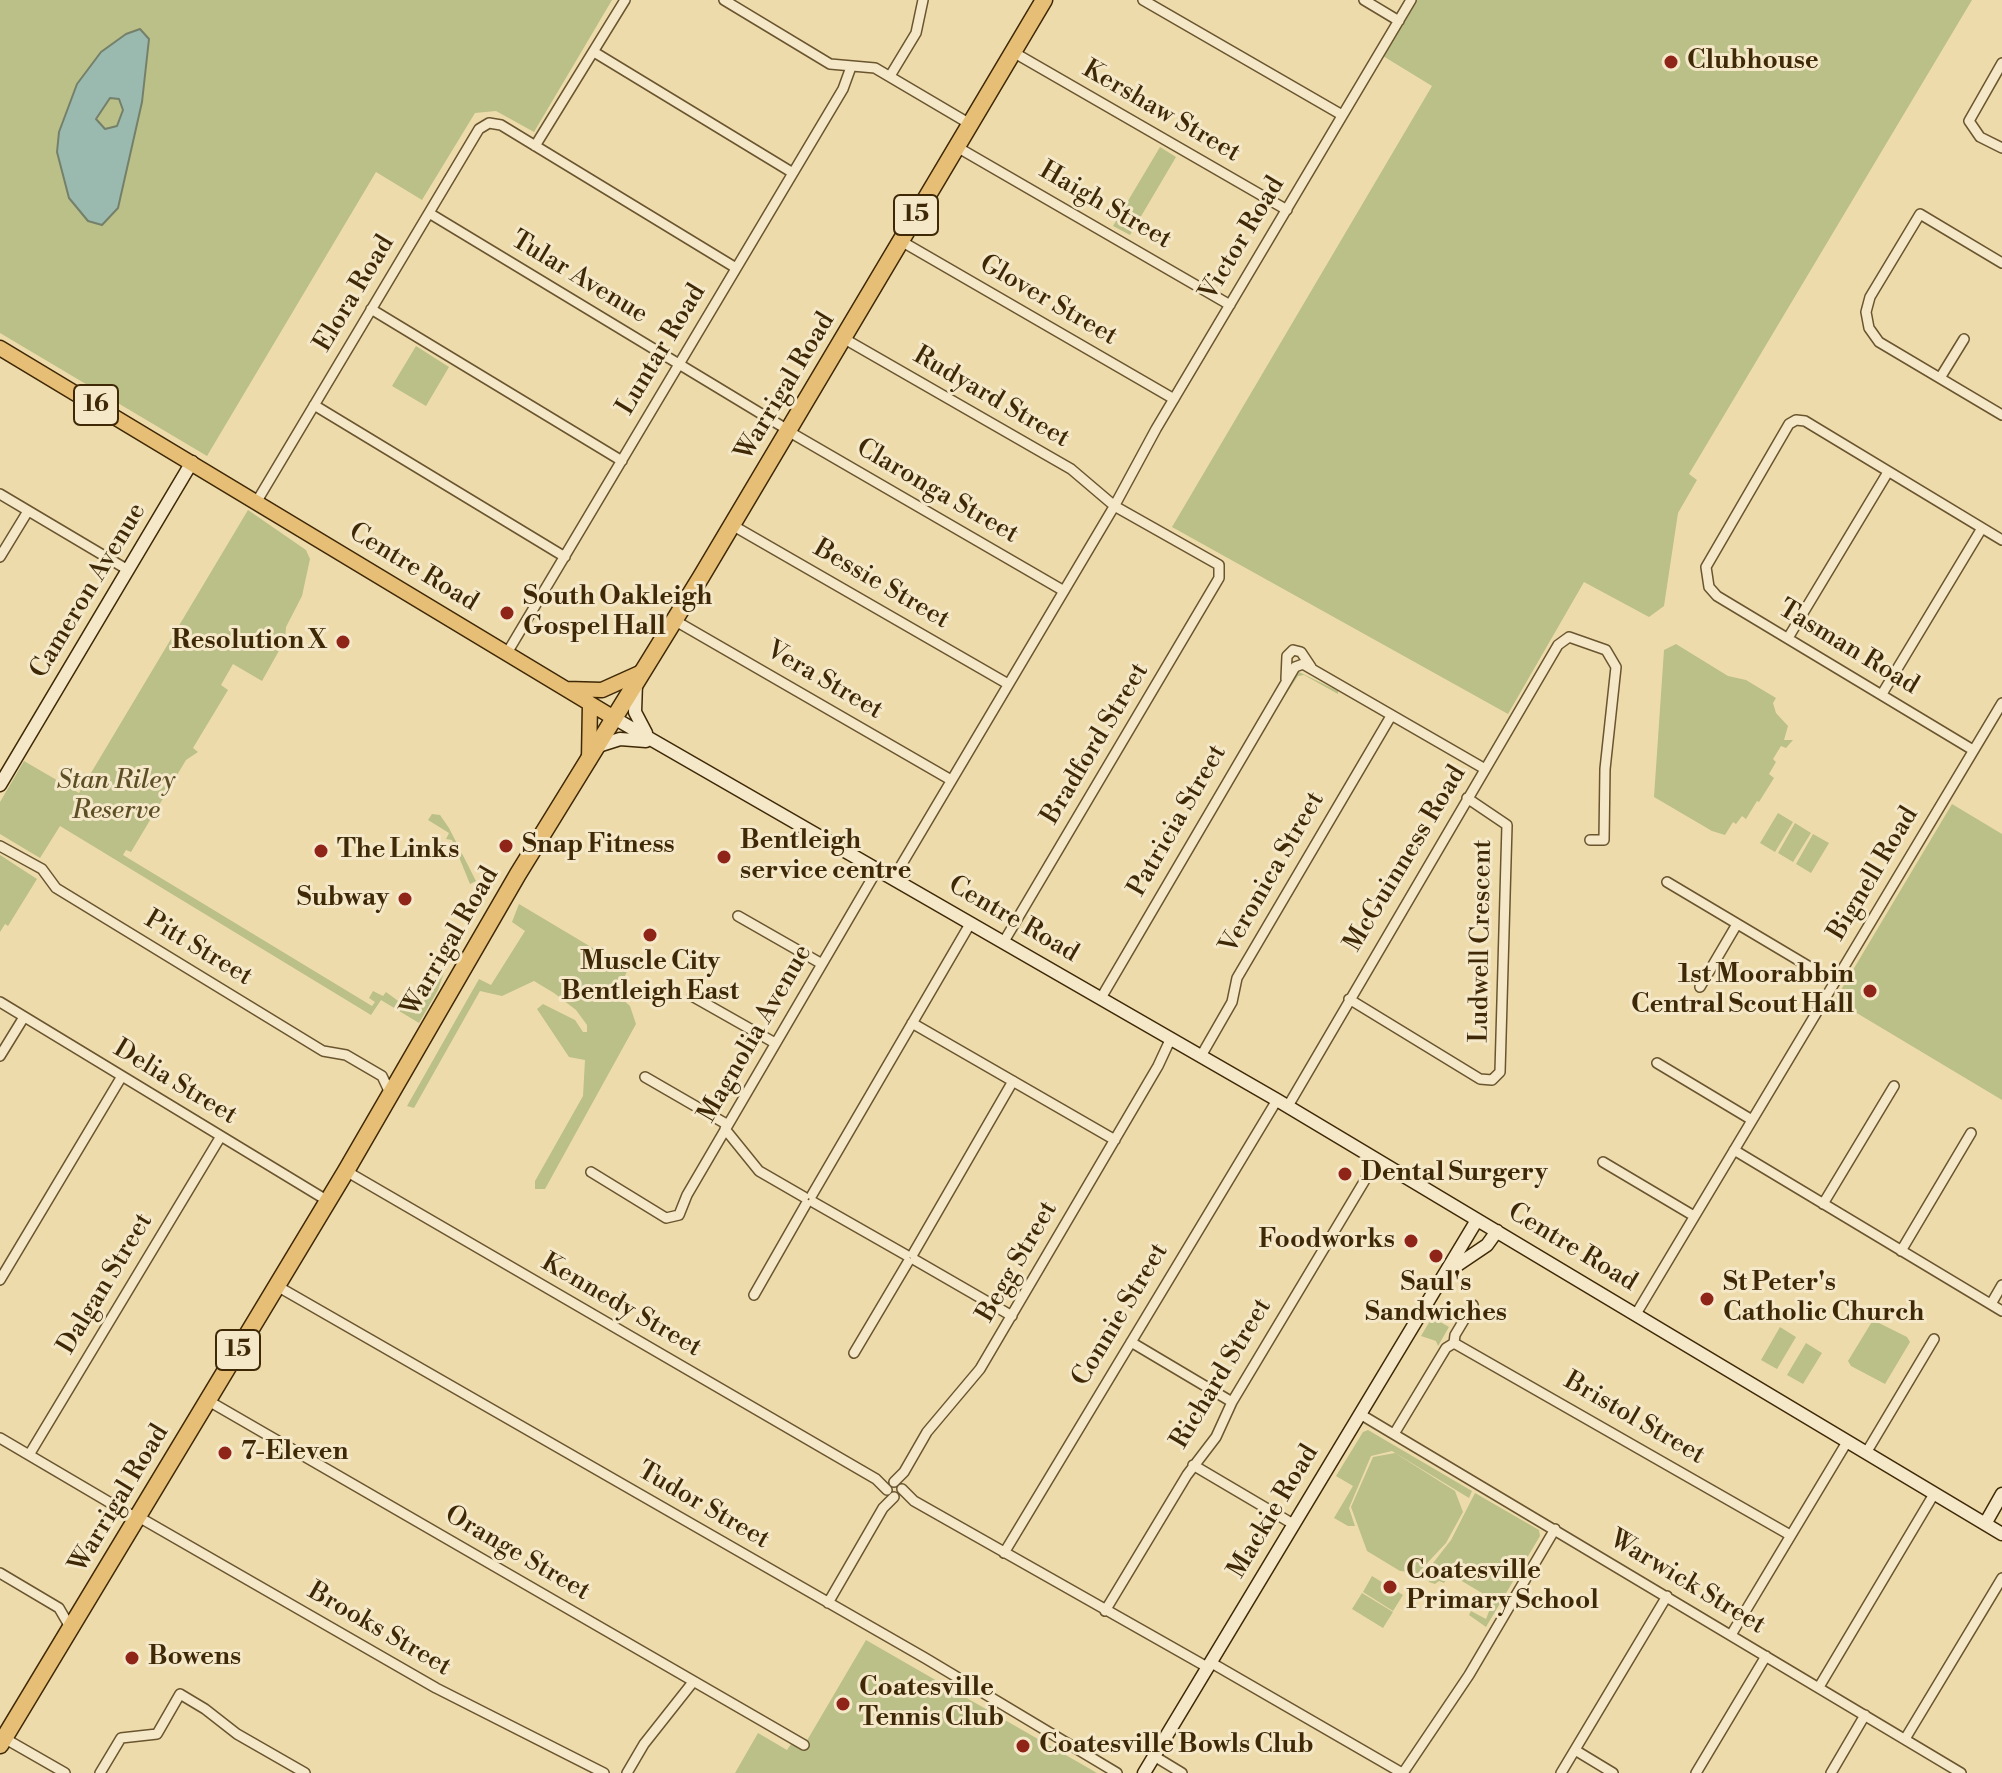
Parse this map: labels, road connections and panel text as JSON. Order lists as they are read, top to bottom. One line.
{"streets":{"highway":["15","Warrigal Road"],"main road":["16","Centre Road","Cameron Avenue","Mackie Road"],"street":["Kershaw Street","Haigh Street","Victor Road","Tular Avenue","Elora Road","Glover Street","Luntar Road","Rudyard Street","Claronga Street","Bessie Street","Tasman Road","Vera Street","Bradford Street","Patricia Street","McGuinness Road","Veronica Street","Bignell Road","Ludwell Crescent","Pitt Street","Magnolia Avenue","Delia Street","Begg Street","Dalgan Street","Kennedy Street","Connie Street","Richard Street","Bristol Street","Tudor Street","Orange Street","Warwick Street","Brooks Street"]},"crossings":[["Kershaw Street","Victor Road"],["Kershaw Street","Warrigal Road"],["Haigh Street","Victor Road"],["Haigh Street","Warrigal Road"],["Victor Road","Glover Street"],["Victor Road","Rudyard Street"],["Victor Road","Claronga Street"],["Victor Road","Centre Road"],["Victor Road","Bessie Street"],["Victor Road","Vera Street"],["Tular Avenue","Elora Road"],["Tular Avenue","Luntar Road"],["Tular Avenue","Warrigal Road"],["Tular Avenue","Claronga Street"],["Elora Road","Centre Road"],["Glover Street","Warrigal Road"],["Luntar Road","Centre Road"],["Warrigal Road","Rudyard Street"],["Warrigal Road","Claronga Street"],["Warrigal Road","Centre Road"],["Warrigal Road","Bessie Street"],["Warrigal Road","Vera Street"],["Warrigal Road","Delia Street"],["Warrigal Road","Kennedy Street"],["Warrigal Road","Tudor Street"],["Warrigal Road","Orange Street"],["Warrigal Road","Brooks Street"],["Rudyard Street","Bradford Street"],["Centre Road","Cameron Avenue"],["Centre Road","Bradford Street"],["Centre Road","Patricia Street"],["Centre Road","McGuinness Road"],["Centre Road","Veronica Street"],["Centre Road","Bignell Road"],["Centre Road","Magnolia Avenue"],["Centre Road","Begg Street"],["Centre Road","Connie Street"],["Centre Road","Richard Street"],["Centre Road","Mackie Road"],["Tasman Road","Bignell Road"],["McGuinness Road","Ludwell Crescent"],["McGuinness Road","Connie Street"],["Delia Street","Dalgan Street"],["Begg Street","Kennedy Street"],["Begg Street","Tudor Street"],["Dalgan Street","Brooks Street"],["Mackie Road","Warwick Street"]],"parks":["Stan Riley Reserve"],"places":["Clubhouse","South Oakleigh Gospel Hall","Resolution X","Snap Fitness","The Links","Bentleigh service centre","Subway","Muscle City Bentleigh East","1st Moorabbin Central Scout Hall","Dental Surgery","Foodworks","Saul's Sandwiches","St Peter's Catholic Church","7-Eleven","Coatesville Primary School","Bowens","Coatesville Tennis Club","Coatesville Bowls Club"]}
